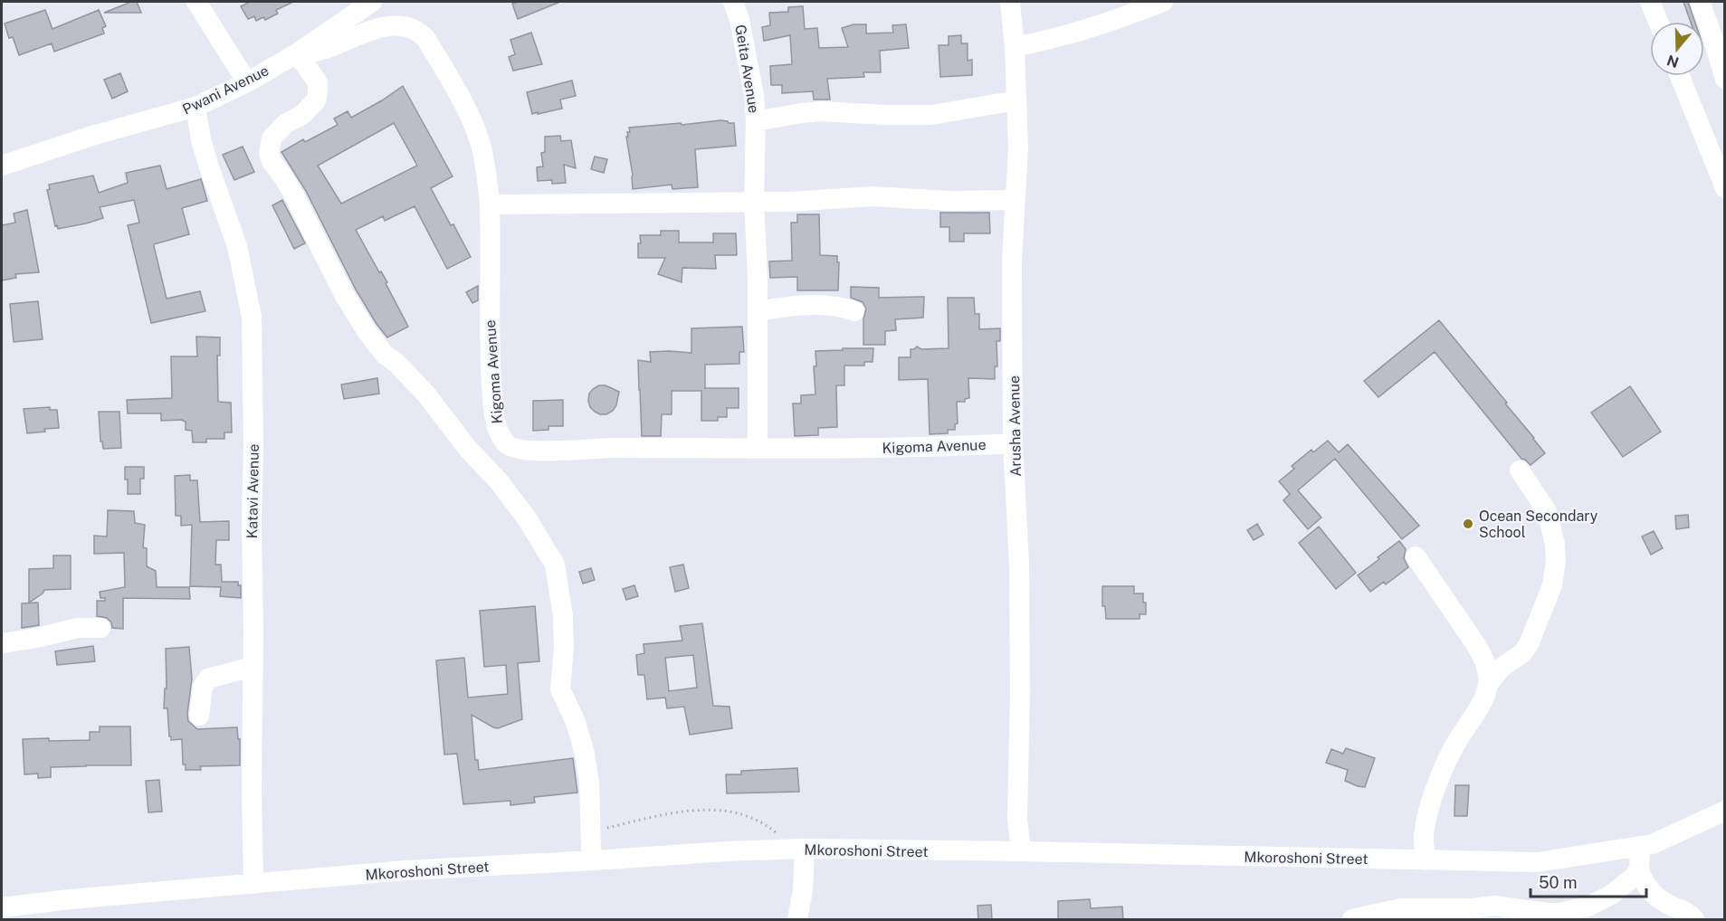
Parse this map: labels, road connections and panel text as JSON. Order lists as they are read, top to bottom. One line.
{"streets":{"street":["Geita Avenue","Pwani Avenue","Kigoma Avenue","Arusha Avenue","Katavi Avenue","Mkoroshoni Street"]},"crossings":[["Geita Avenue","Kigoma Avenue"],["Pwani Avenue","Kigoma Avenue"],["Pwani Avenue","Katavi Avenue"],["Kigoma Avenue","Arusha Avenue"],["Arusha Avenue","Mkoroshoni Street"],["Katavi Avenue","Mkoroshoni Street"]],"places":["Ocean Secondary School"],"scale_bar":"50 m","north":"bottom"}
